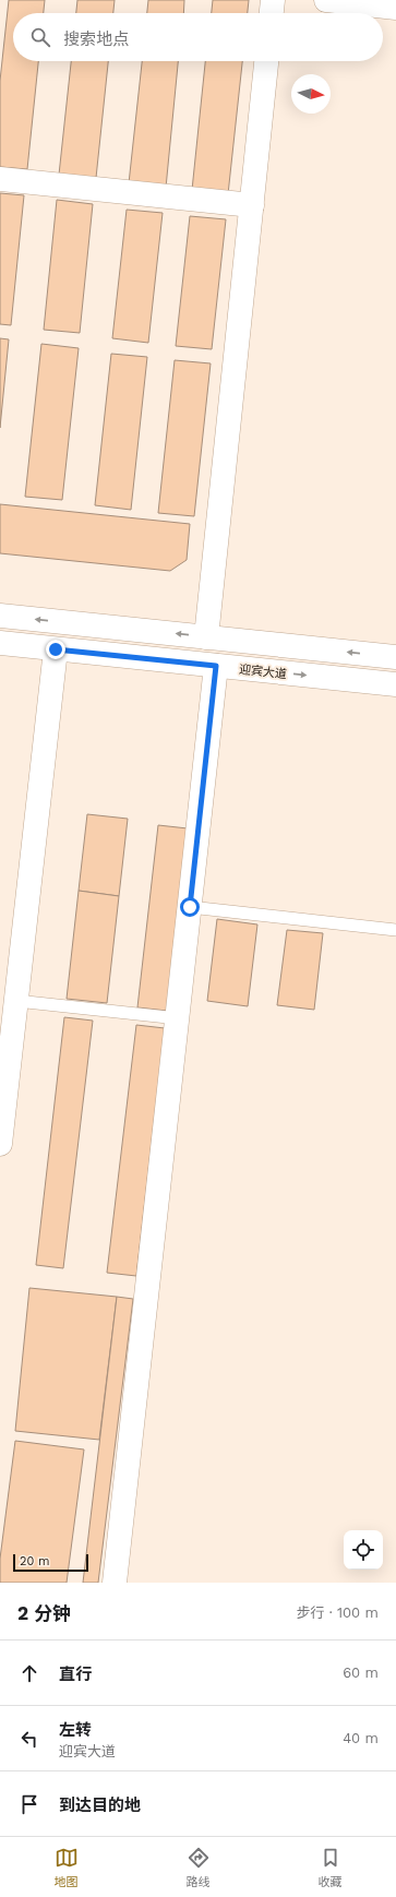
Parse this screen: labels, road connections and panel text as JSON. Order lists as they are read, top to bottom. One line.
{"streets":{"street":["迎宾大道"]},"scale_bar":"20 m","north":"right","page":{"search":"搜索地点","scale":"20 m","heading":["2 分钟","步行 · 100 m"],"list":[["直行","60 m"],["左转","迎宾大道","40 m"],"到达目的地"],"nav":["地图","路线","收藏"]}}
